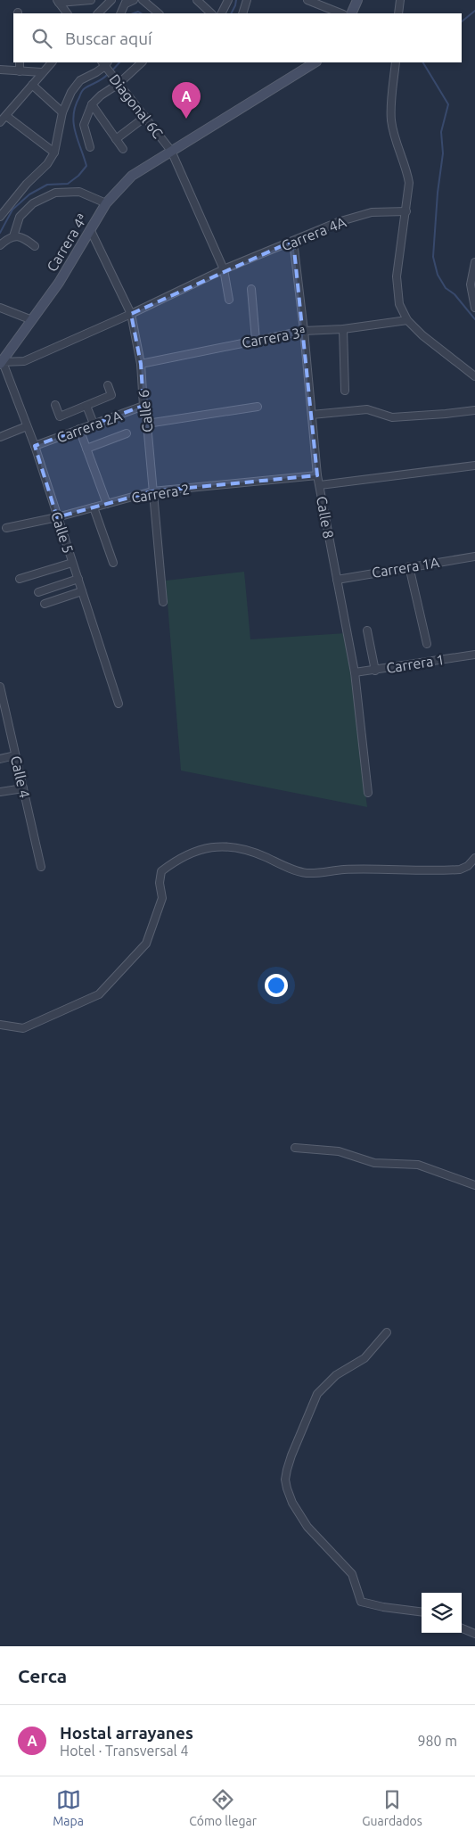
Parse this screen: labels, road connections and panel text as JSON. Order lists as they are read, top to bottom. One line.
{"streets":{"street":["Diagonal 6C","Carrera 4A","Carrera 4ª","Carrera 3ª","Calle 6","Carrera 2A","Carrera 2","Calle 8","Calle 5","Carrera 1A","Carrera 1","Calle 4"]},"crossings":[["Diagonal 6C","Carrera 4A"],["Diagonal 6C","Carrera 4ª"],["Carrera 4A","Carrera 4ª"],["Carrera 4A","Calle 6"],["Carrera 4A","Calle 8"],["Carrera 4A","Calle 5"],["Carrera 4ª","Calle 6"],["Carrera 4ª","Calle 5"],["Carrera 3ª","Calle 6"],["Carrera 3ª","Calle 8"],["Calle 6","Carrera 2A"],["Calle 6","Carrera 2"],["Carrera 2A","Calle 5"],["Carrera 2","Calle 8"],["Carrera 2","Calle 5"],["Calle 8","Carrera 1A"],["Calle 8","Carrera 1"]],"page":{"search":"Buscar aquí","pins":"A","heading":"Cerca","list":[{"mark":"A","name":"Hostal arrayanes","note":"Hotel · Transversal 4","value":"980 m"}],"nav":["Mapa","Cómo llegar","Guardados"]}}
